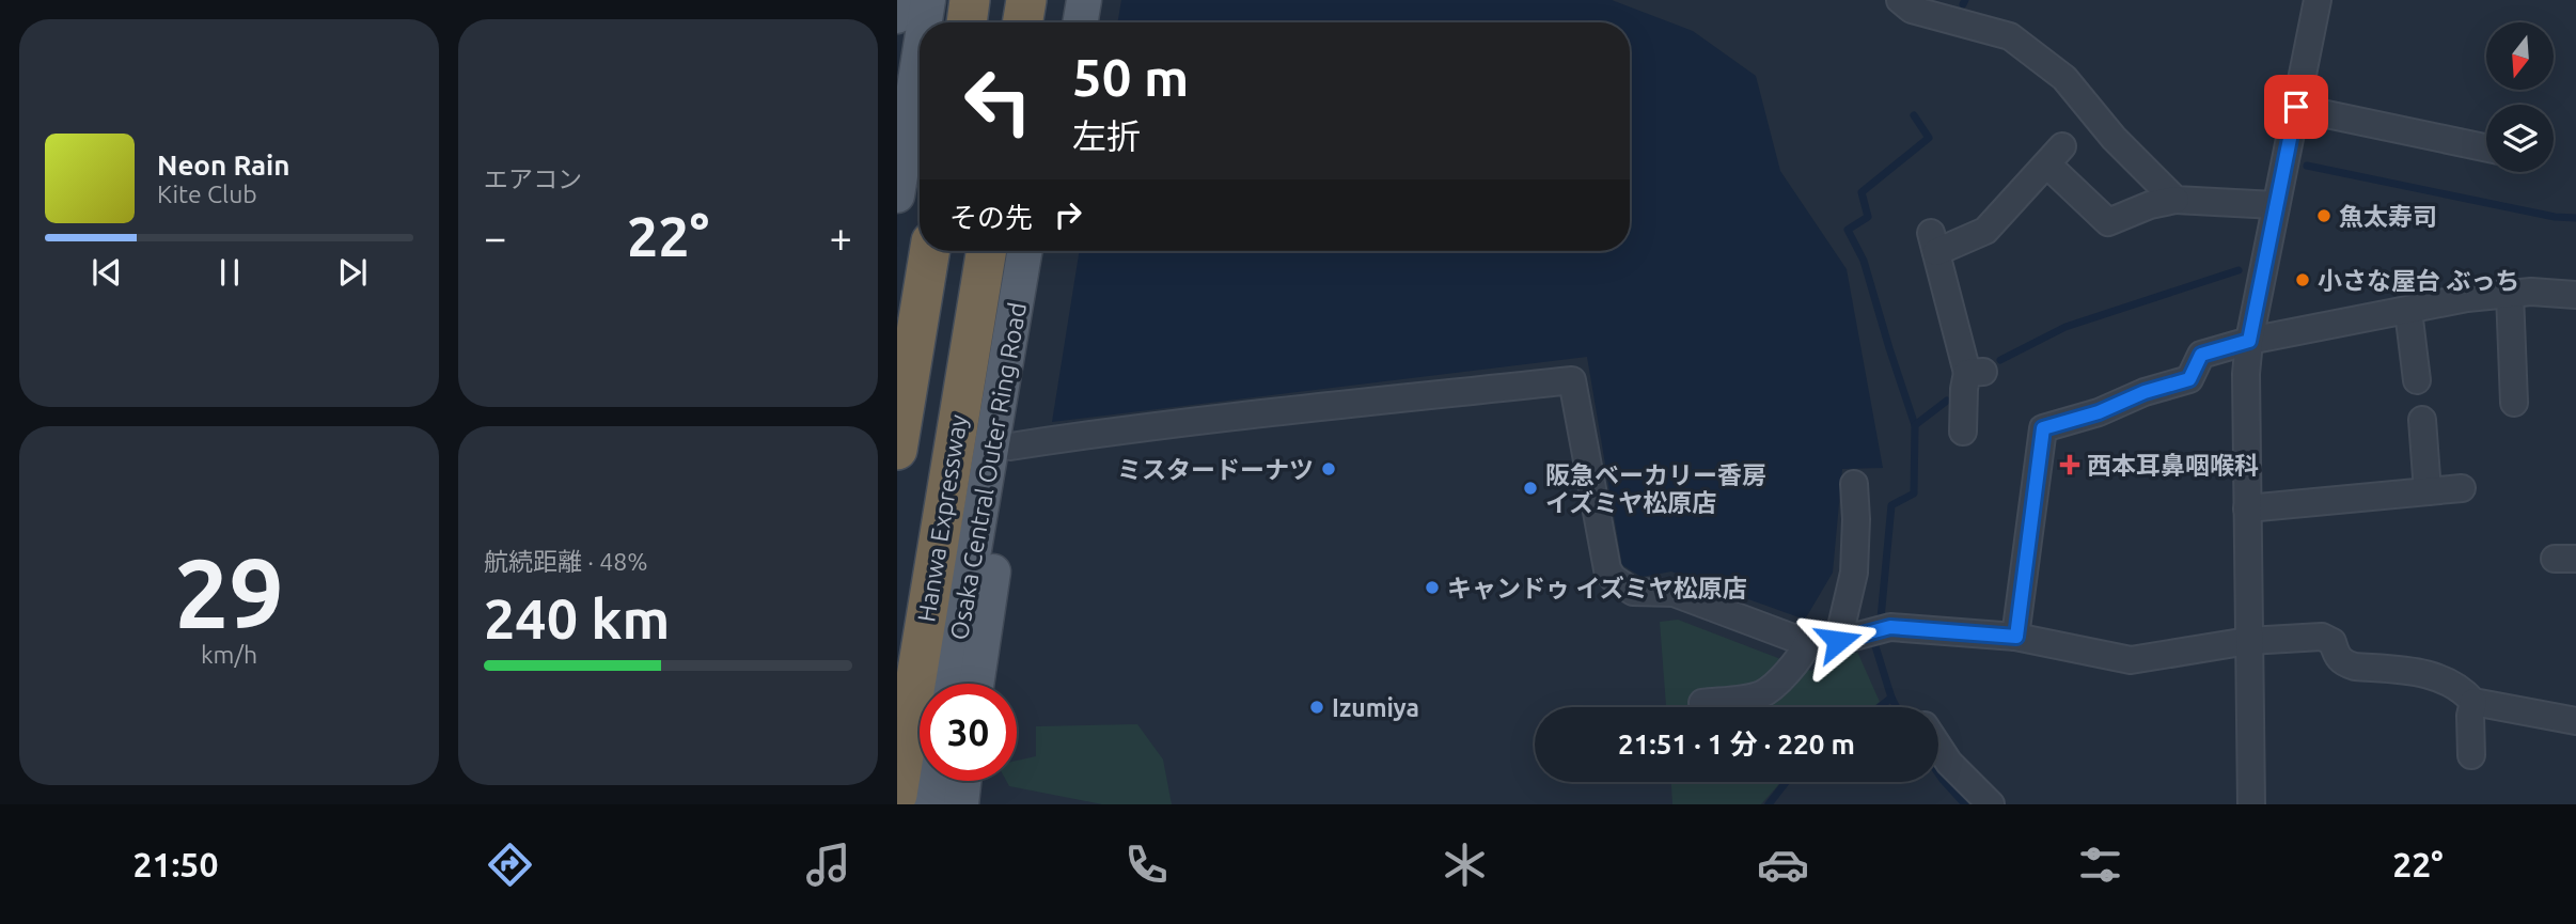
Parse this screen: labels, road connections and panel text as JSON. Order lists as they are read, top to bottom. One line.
{"streets":{"highway":["Hanwa Expressway"],"main road":["Osaka Central Outer Ring Road"]},"places":{"other":["魚太寿司","小さな屋台 ぶっち","ミスタードーナツ","阪急ベーカリー香房 イズミヤ松原店","キャンドゥ イズミヤ松原店","Izumiya"],"health":["西本耳鼻咽喉科"]},"north":"bottom","page":{"tile":["エアコン",["29","km/h"],["航続距離 · 48%","240 km"]],"turn":["50 m","左折"],"song":["Neon Rain","Kite Club"],"then":"その先","heat":["−","22°","+"],"limit":"30","trip":"21:51 · 1 分 · 220 m","tabs":["21:50","22°"]}}
